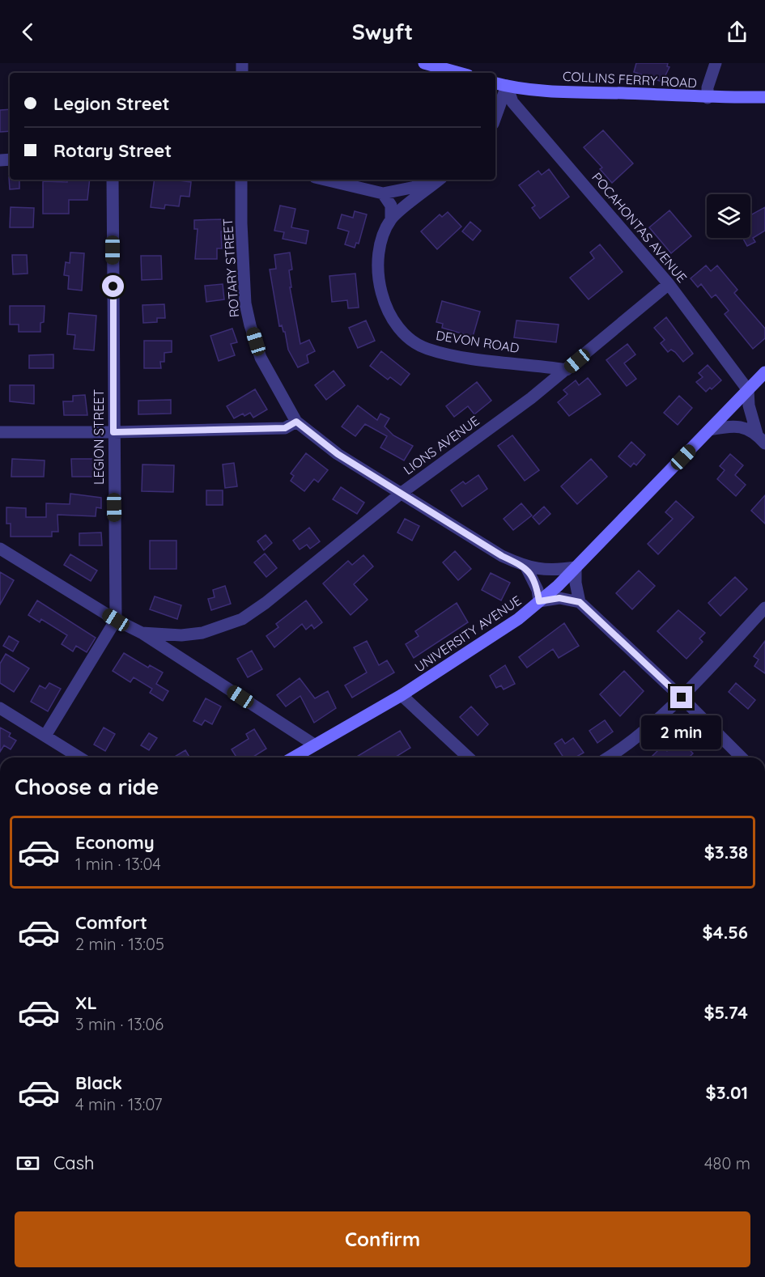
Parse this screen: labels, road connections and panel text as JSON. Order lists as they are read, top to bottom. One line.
{"streets":{"street":["COLLINS FERRY ROAD","POCAHONTAS AVENUE","ROTARY STREET","DEVON ROAD","LEGION STREET","LIONS AVENUE","UNIVERSITY AVENUE"]},"crossings":[["COLLINS FERRY ROAD","POCAHONTAS AVENUE"],["POCAHONTAS AVENUE","LIONS AVENUE"],["POCAHONTAS AVENUE","UNIVERSITY AVENUE"],["ROTARY STREET","LIONS AVENUE"],["ROTARY STREET","UNIVERSITY AVENUE"],["DEVON ROAD","LIONS AVENUE"]],"page":{"header":"Swyft","banner":["Legion Street","Rotary Street"],"bubble":"2 min","heading":"Choose a ride","list":[{"name":"Economy","note":"1 min · 13:04","value":"$3.38"},{"name":"Comfort","note":"2 min · 13:05","value":"$4.56"},{"name":"XL","note":"3 min · 13:06","value":"$5.74"},{"name":"Black","note":"4 min · 13:07","value":"$3.01"}],"pay":["Cash","480 m"],"buttons":"Confirm"}}
